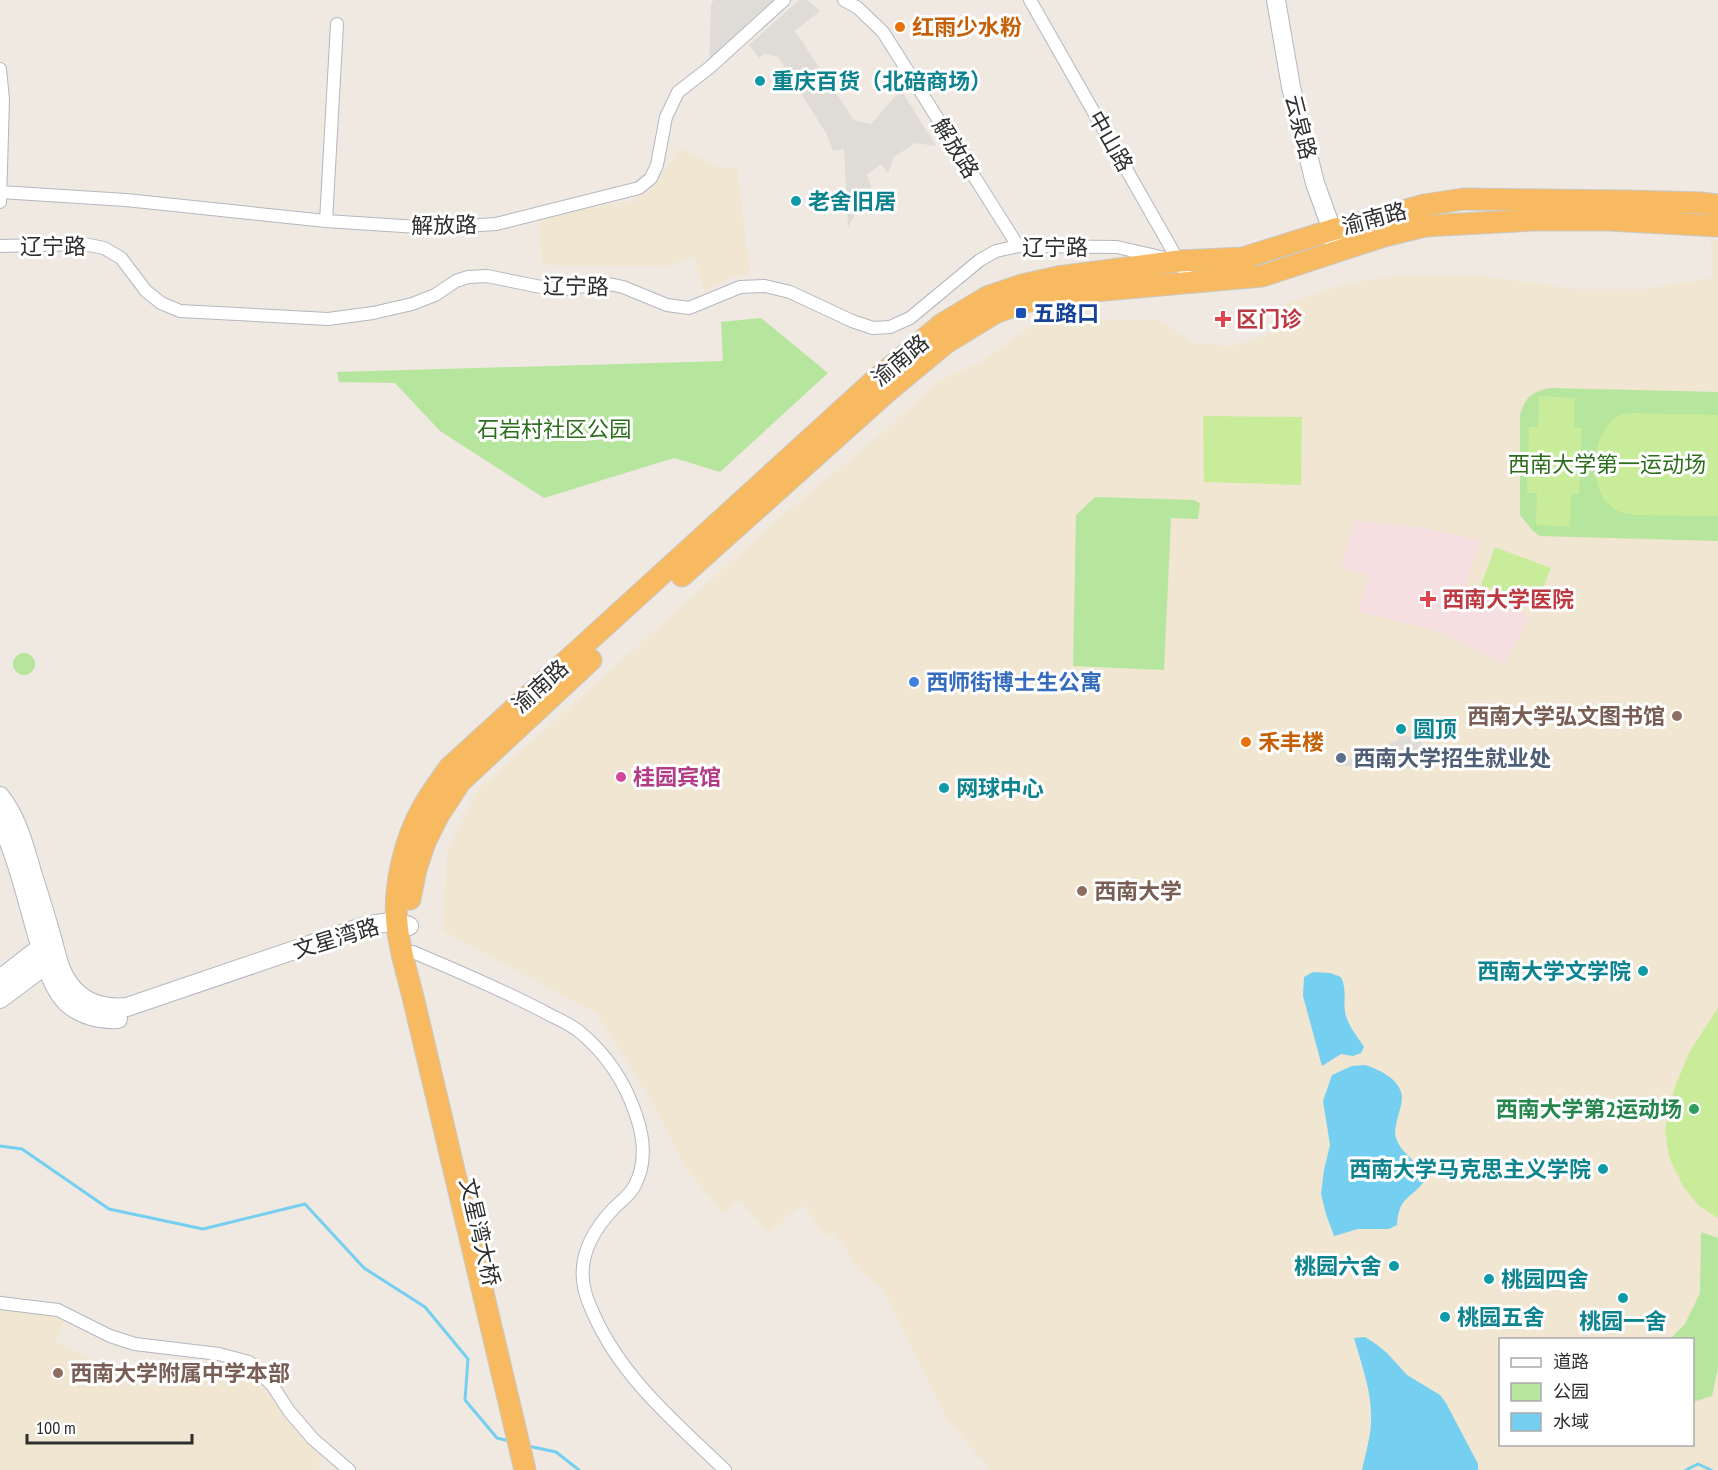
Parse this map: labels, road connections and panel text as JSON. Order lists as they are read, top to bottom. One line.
{"streets":{"highway":["渝南路","文星湾大桥"],"main road":["云泉路","文星湾路"],"street":["中山路","解放路","辽宁路"]},"crossings":[["云泉路","渝南路"],["中山路","渝南路"],["中山路","辽宁路"],["解放路","辽宁路"],["渝南路","辽宁路"],["渝南路","文星湾路"],["渝南路","文星湾大桥"]],"parks":["石岩村社区公园","西南大学第一运动场"],"places":{"other":["红雨少水粉","重庆百货（北碚商场）","老舍旧居","西师街博士生公寓","西南大学弘文图书馆","圆顶","禾丰楼","西南大学招生就业处","桂园宾馆","网球中心","西南大学","西南大学文学院","西南大学第2运动场","西南大学马克思主义学院","桃园六舍","桃园四舍","桃园一舍","桃园五舍","西南大学附属中学本部"],"transit":["五路口"],"health":["区门诊","西南大学医院"]},"legend":["道路","公园","水域"],"scale_bar":"100 m"}
